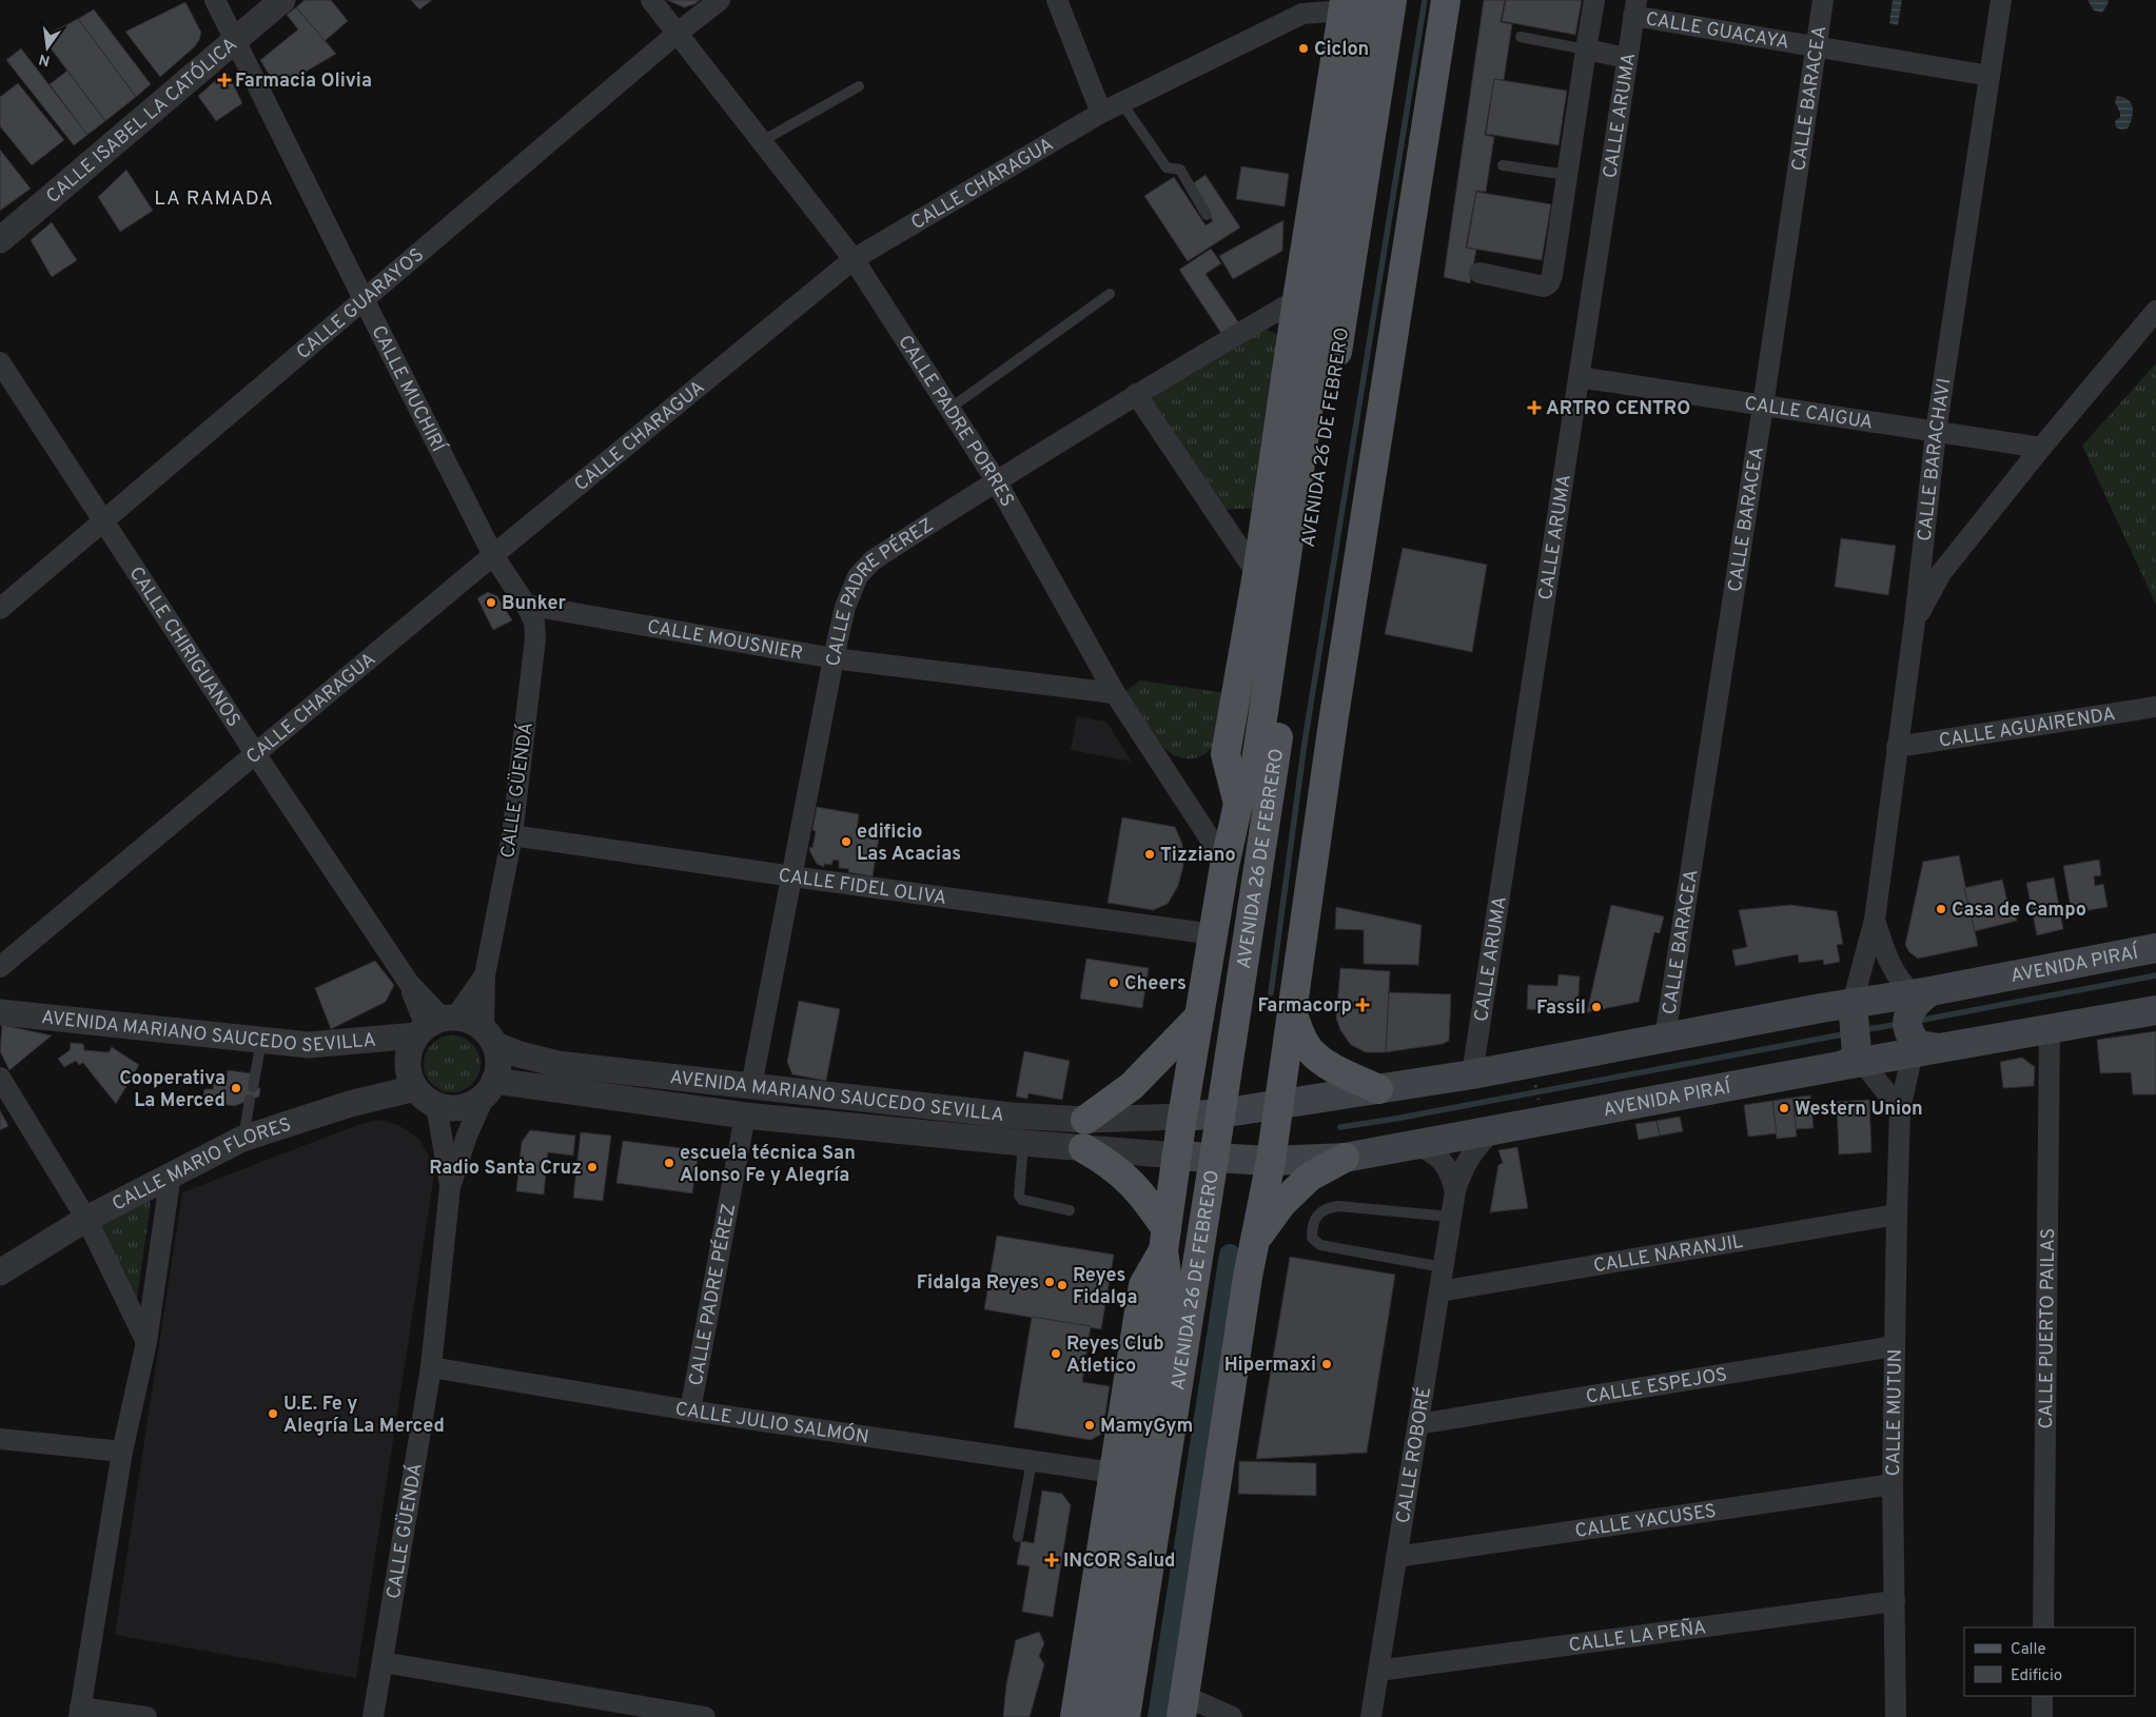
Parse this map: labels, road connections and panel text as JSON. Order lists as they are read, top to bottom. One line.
{"streets":{"main road":["AVENIDA 26 DE FEBRERO","AVENIDA PIRAÍ"],"street":["CALLE GUACAYA","CALLE BARACEA","CALLE ARUMA","CALLE ISABEL LA CATÓLICA","CALLE CHARAGUA","CALLE GUARAYOS","CALLE MUCHIRÍ","CALLE CAIGUA","CALLE PADRE PORRES","CALLE BARACHAVI","CALLE PADRE PÉREZ","CALLE MOUSNIER","CALLE CHIRIGUANOS","CALLE AGUAIRENDA","CALLE GÜENDÁ","CALLE FIDEL OLIVA","AVENIDA MARIANO SAUCEDO SEVILLA","CALLE MARIO FLORES","CALLE NARANJIL","CALLE PUERTO PAILAS","CALLE ESPEJOS","CALLE MUTUN","CALLE JULIO SALMÓN","CALLE ROBORÉ","CALLE YACUSES","CALLE LA PEÑA"]},"crossings":[["CALLE GUACAYA","CALLE BARACEA"],["CALLE GUACAYA","CALLE ARUMA"],["CALLE GUACAYA","CALLE BARACHAVI"],["CALLE BARACEA","CALLE CAIGUA"],["CALLE BARACEA","AVENIDA PIRAÍ"],["CALLE ARUMA","CALLE CAIGUA"],["CALLE ARUMA","AVENIDA PIRAÍ"],["CALLE ISABEL LA CATÓLICA","CALLE MUCHIRÍ"],["CALLE CHARAGUA","CALLE MUCHIRÍ"],["CALLE CHARAGUA","CALLE PADRE PORRES"],["CALLE CHARAGUA","AVENIDA 26 DE FEBRERO"],["CALLE CHARAGUA","CALLE CHIRIGUANOS"],["CALLE GUARAYOS","CALLE MUCHIRÍ"],["CALLE GUARAYOS","CALLE PADRE PORRES"],["CALLE GUARAYOS","CALLE CHIRIGUANOS"],["CALLE MUCHIRÍ","CALLE MOUSNIER"],["CALLE MUCHIRÍ","CALLE GÜENDÁ"],["CALLE CAIGUA","CALLE BARACHAVI"],["CALLE PADRE PORRES","AVENIDA 26 DE FEBRERO"],["CALLE PADRE PORRES","CALLE PADRE PÉREZ"],["CALLE PADRE PORRES","CALLE MOUSNIER"],["AVENIDA 26 DE FEBRERO","CALLE PADRE PÉREZ"],["AVENIDA 26 DE FEBRERO","CALLE FIDEL OLIVA"],["AVENIDA 26 DE FEBRERO","AVENIDA PIRAÍ"],["AVENIDA 26 DE FEBRERO","AVENIDA MARIANO SAUCEDO SEVILLA"],["AVENIDA 26 DE FEBRERO","CALLE JULIO SALMÓN"],["CALLE BARACHAVI","CALLE AGUAIRENDA"],["CALLE BARACHAVI","AVENIDA PIRAÍ"],["CALLE PADRE PÉREZ","CALLE MOUSNIER"],["CALLE PADRE PÉREZ","CALLE FIDEL OLIVA"],["CALLE PADRE PÉREZ","AVENIDA MARIANO SAUCEDO SEVILLA"],["CALLE PADRE PÉREZ","CALLE JULIO SALMÓN"],["CALLE MOUSNIER","CALLE GÜENDÁ"],["CALLE CHIRIGUANOS","CALLE GÜENDÁ"],["CALLE CHIRIGUANOS","AVENIDA MARIANO SAUCEDO SEVILLA"],["CALLE CHIRIGUANOS","CALLE MARIO FLORES"],["CALLE GÜENDÁ","CALLE FIDEL OLIVA"],["CALLE GÜENDÁ","AVENIDA MARIANO SAUCEDO SEVILLA"],["CALLE GÜENDÁ","CALLE MARIO FLORES"],["CALLE GÜENDÁ","CALLE JULIO SALMÓN"],["AVENIDA PIRAÍ","AVENIDA MARIANO SAUCEDO SEVILLA"],["AVENIDA PIRAÍ","CALLE PUERTO PAILAS"],["AVENIDA PIRAÍ","CALLE MUTUN"],["AVENIDA PIRAÍ","CALLE ROBORÉ"],["AVENIDA MARIANO SAUCEDO SEVILLA","CALLE MARIO FLORES"],["CALLE NARANJIL","CALLE MUTUN"],["CALLE NARANJIL","CALLE ROBORÉ"],["CALLE ESPEJOS","CALLE MUTUN"],["CALLE ESPEJOS","CALLE ROBORÉ"],["CALLE MUTUN","CALLE YACUSES"],["CALLE MUTUN","CALLE LA PEÑA"],["CALLE ROBORÉ","CALLE YACUSES"],["CALLE ROBORÉ","CALLE LA PEÑA"]],"districts":["LA RAMADA"],"places":{"other":["Ciclon","Bunker","edificio Las Acacias","Tizziano","Casa de Campo","Cheers","Fassil","Cooperativa La Merced","Western Union","escuela técnica San Alonso Fe y Alegría","Radio Santa Cruz","Fidalga Reyes","Reyes Fidalga","Reyes Club Atletico","Hipermaxi","U.E. Fe y Alegría La Merced","MamyGym"],"health":["Farmacia Olivia","ARTRO CENTRO","Farmacorp","INCOR Salud"]},"legend":["Calle","Edificio"],"north":"bottom"}
